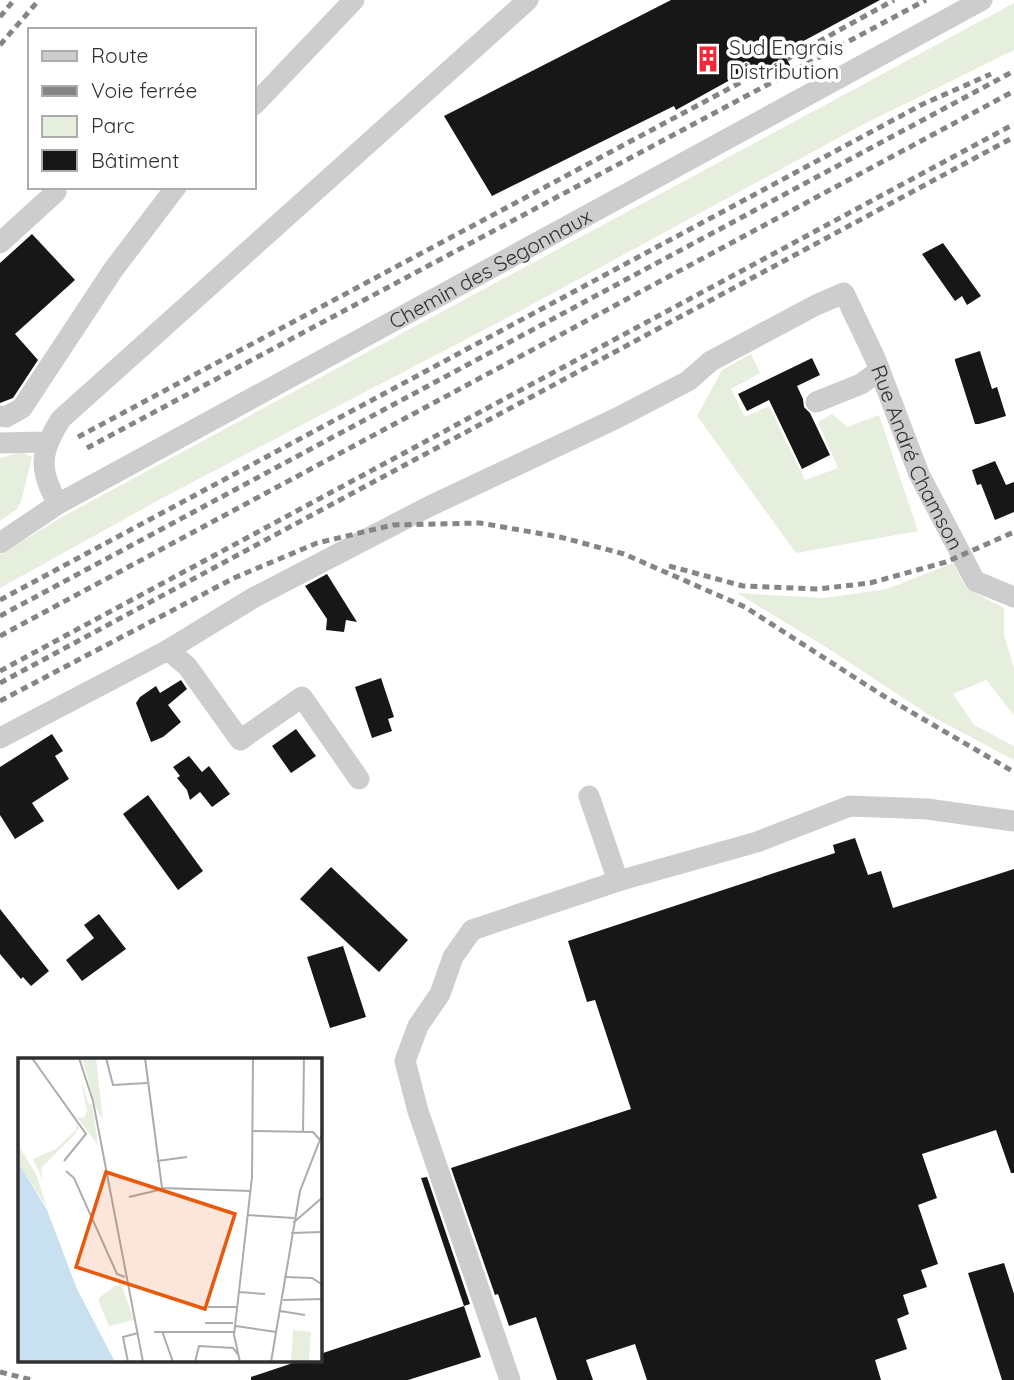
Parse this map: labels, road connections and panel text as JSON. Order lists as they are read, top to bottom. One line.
{"streets":{"street":["Chemin des Segonnaux","Rue André Chamson"]},"places":{"building":["Sud Engrais Distribution"]},"legend":["Route","Voie ferrée","Parc","Bâtiment"]}
